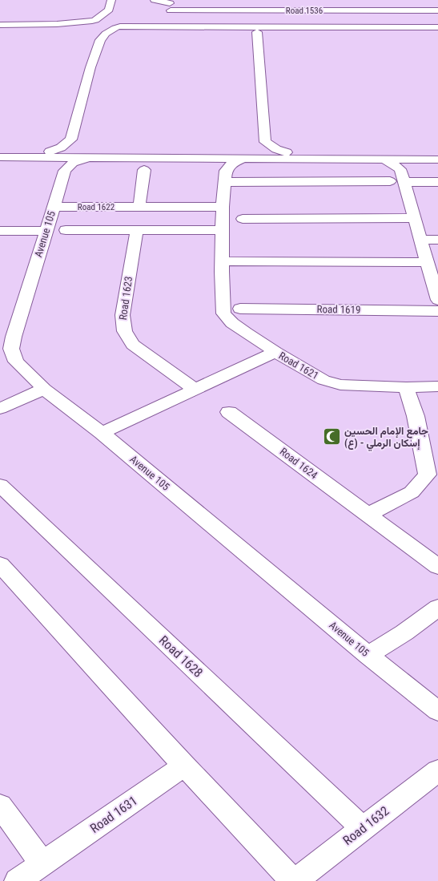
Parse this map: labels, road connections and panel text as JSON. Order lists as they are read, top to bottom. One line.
{"streets":{"street":["Road 1536","Road 1622","Avenue 105","Road 1623","Road 1619","Road 1621","Road 1624","Road 1628","Road 1631","Road 1632"]},"crossings":[["Road 1622","Avenue 105"],["Road 1622","Road 1621"],["Road 1628","Road 1632"]],"places":{"mosque":["جامع الإمام الحسين (ع) - إسكان الرملي"]}}
